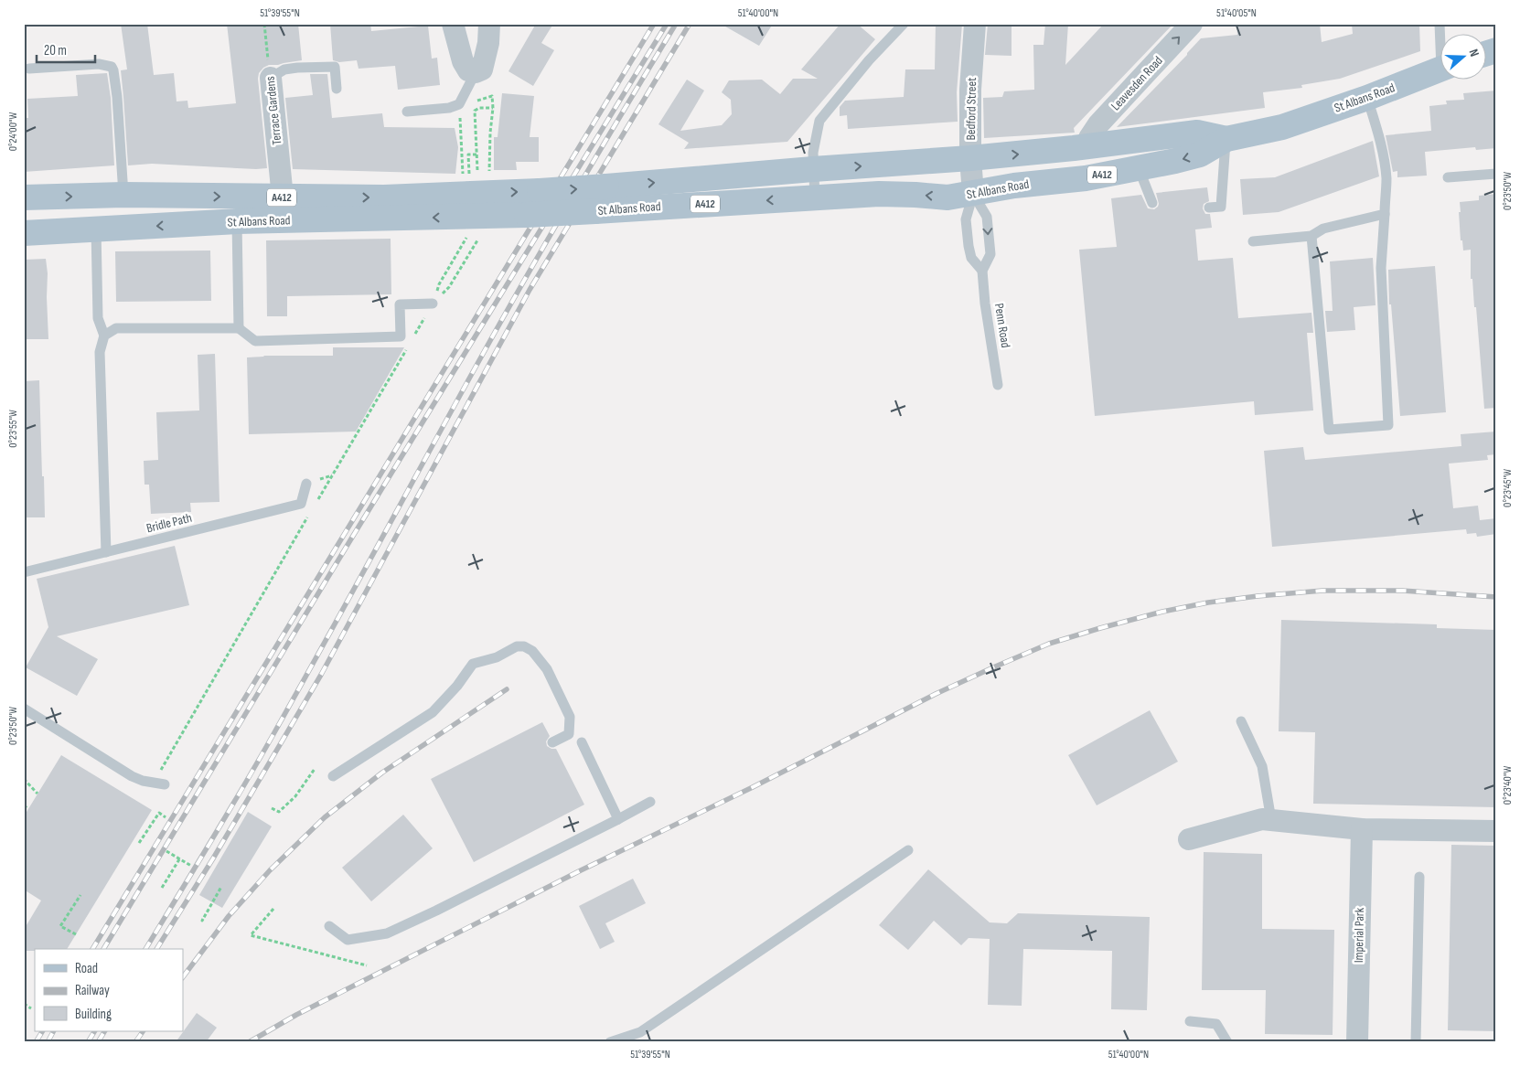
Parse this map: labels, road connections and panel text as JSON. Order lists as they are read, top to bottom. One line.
{"streets":{"main road":["St Albans Road","A412"],"street":["Leavesden Road","Bedford Street","Terrace Gardens","Imperial Park"],"lane":["Penn Road","Bridle Path"]},"crossings":[["Leavesden Road","St Albans Road"],["St Albans Road","Bedford Street"],["St Albans Road","Terrace Gardens"],["St Albans Road","Penn Road"],["Bedford Street","Penn Road"]],"one_way":["Leavesden Road"],"legend":["Road","Railway","Building"],"scale_bar":"20 m","north":"right","coordinates":["51°39'55\"N","51°40'00\"N","51°40'05\"N","0°24'00\"W","0°23'50\"W","0°23'55\"W","0°23'45\"W","0°23'40\"W"]}
